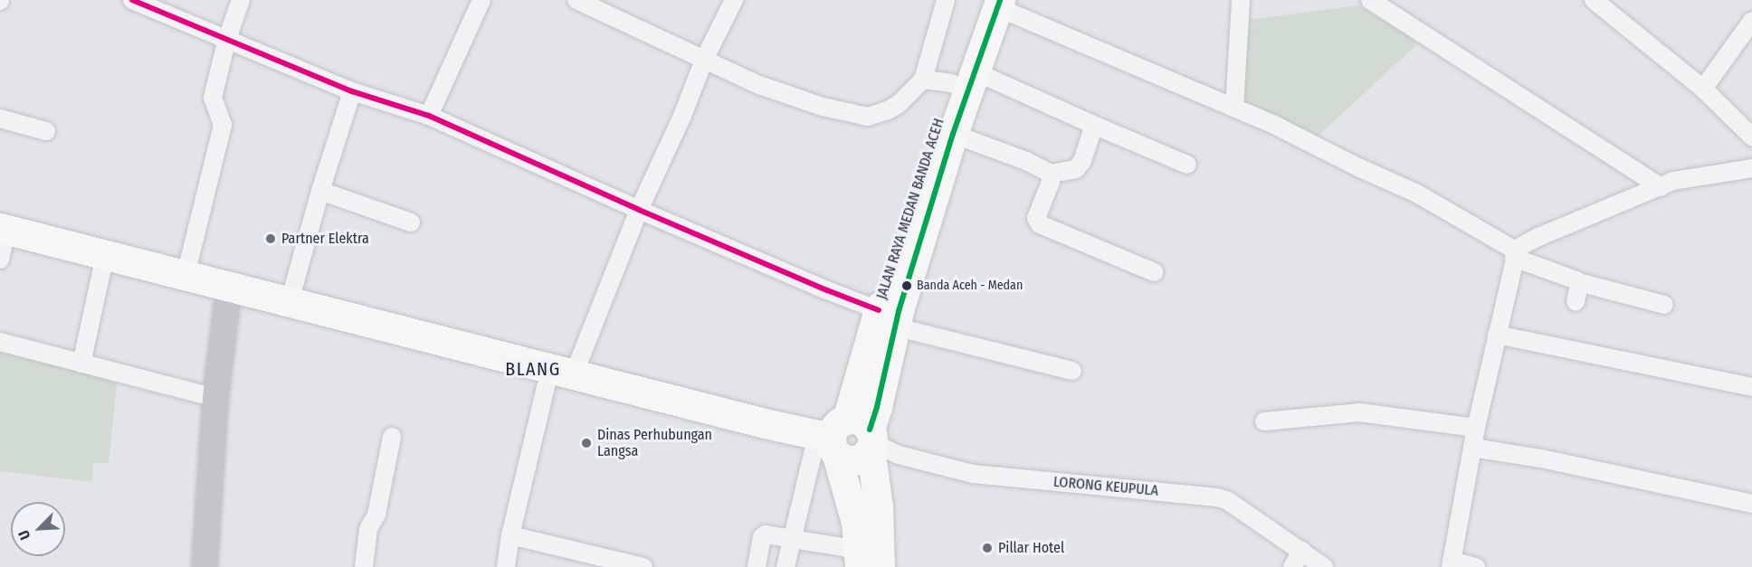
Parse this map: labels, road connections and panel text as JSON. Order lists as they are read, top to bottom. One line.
{"streets":{"highway":["JALAN RAYA MEDAN BANDA ACEH"],"street":["LORONG KEUPULA"]},"crossings":[["JALAN RAYA MEDAN BANDA ACEH","LORONG KEUPULA"]],"districts":["BLANG"],"places":["Partner Elektra","Banda Aceh - Medan","Dinas Perhubungan Langsa","Pillar Hotel"],"north":"bottom left"}
